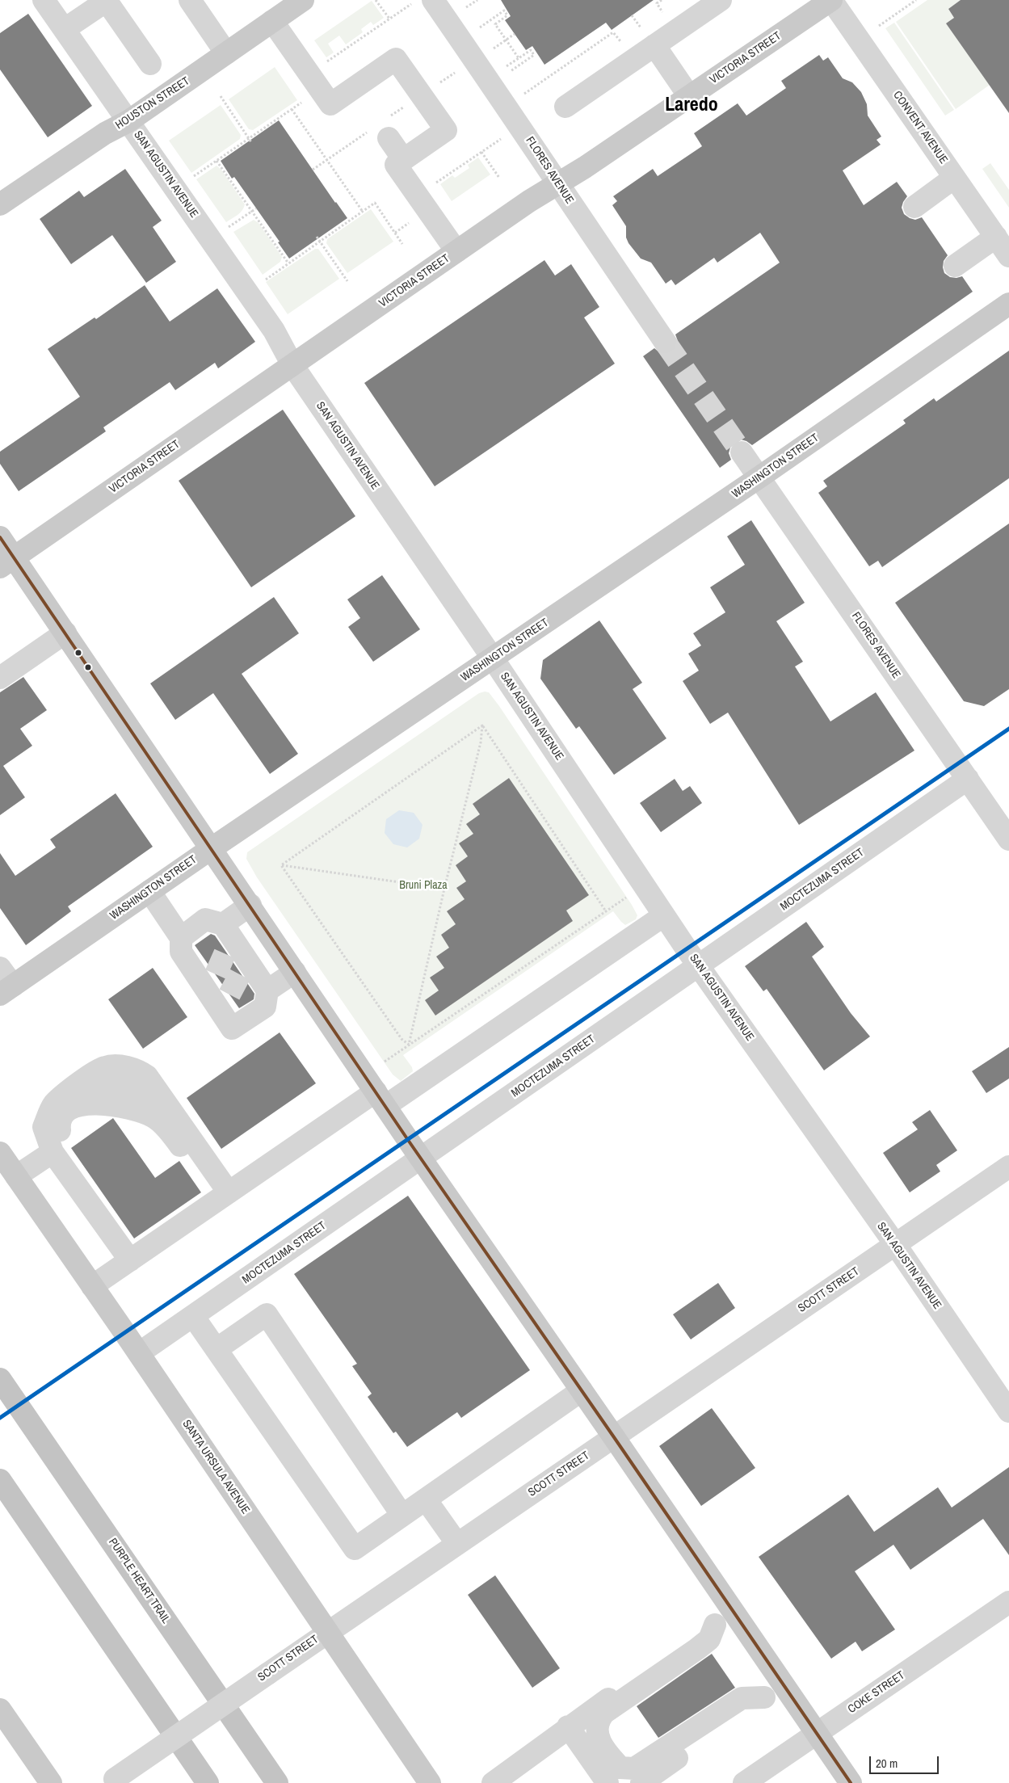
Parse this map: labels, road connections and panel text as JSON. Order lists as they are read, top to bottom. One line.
{"streets":{"highway":["PURPLE HEART TRAIL"],"main road":["VICTORIA STREET","HOUSTON STREET","WASHINGTON STREET","SANTA URSULA AVENUE"],"street":["CONVENT AVENUE","FLORES AVENUE","SAN AGUSTIN AVENUE","MOCTEZUMA STREET","SCOTT STREET","COKE STREET"]},"crossings":[["VICTORIA STREET","CONVENT AVENUE"],["VICTORIA STREET","FLORES AVENUE"],["VICTORIA STREET","SAN AGUSTIN AVENUE"],["HOUSTON STREET","SAN AGUSTIN AVENUE"],["FLORES AVENUE","WASHINGTON STREET"],["FLORES AVENUE","MOCTEZUMA STREET"],["SAN AGUSTIN AVENUE","WASHINGTON STREET"],["SAN AGUSTIN AVENUE","MOCTEZUMA STREET"],["SAN AGUSTIN AVENUE","SCOTT STREET"],["MOCTEZUMA STREET","SANTA URSULA AVENUE"],["SCOTT STREET","SANTA URSULA AVENUE"]],"districts":["Laredo"],"parks":["Bruni Plaza"],"scale_bar":"20 m"}
